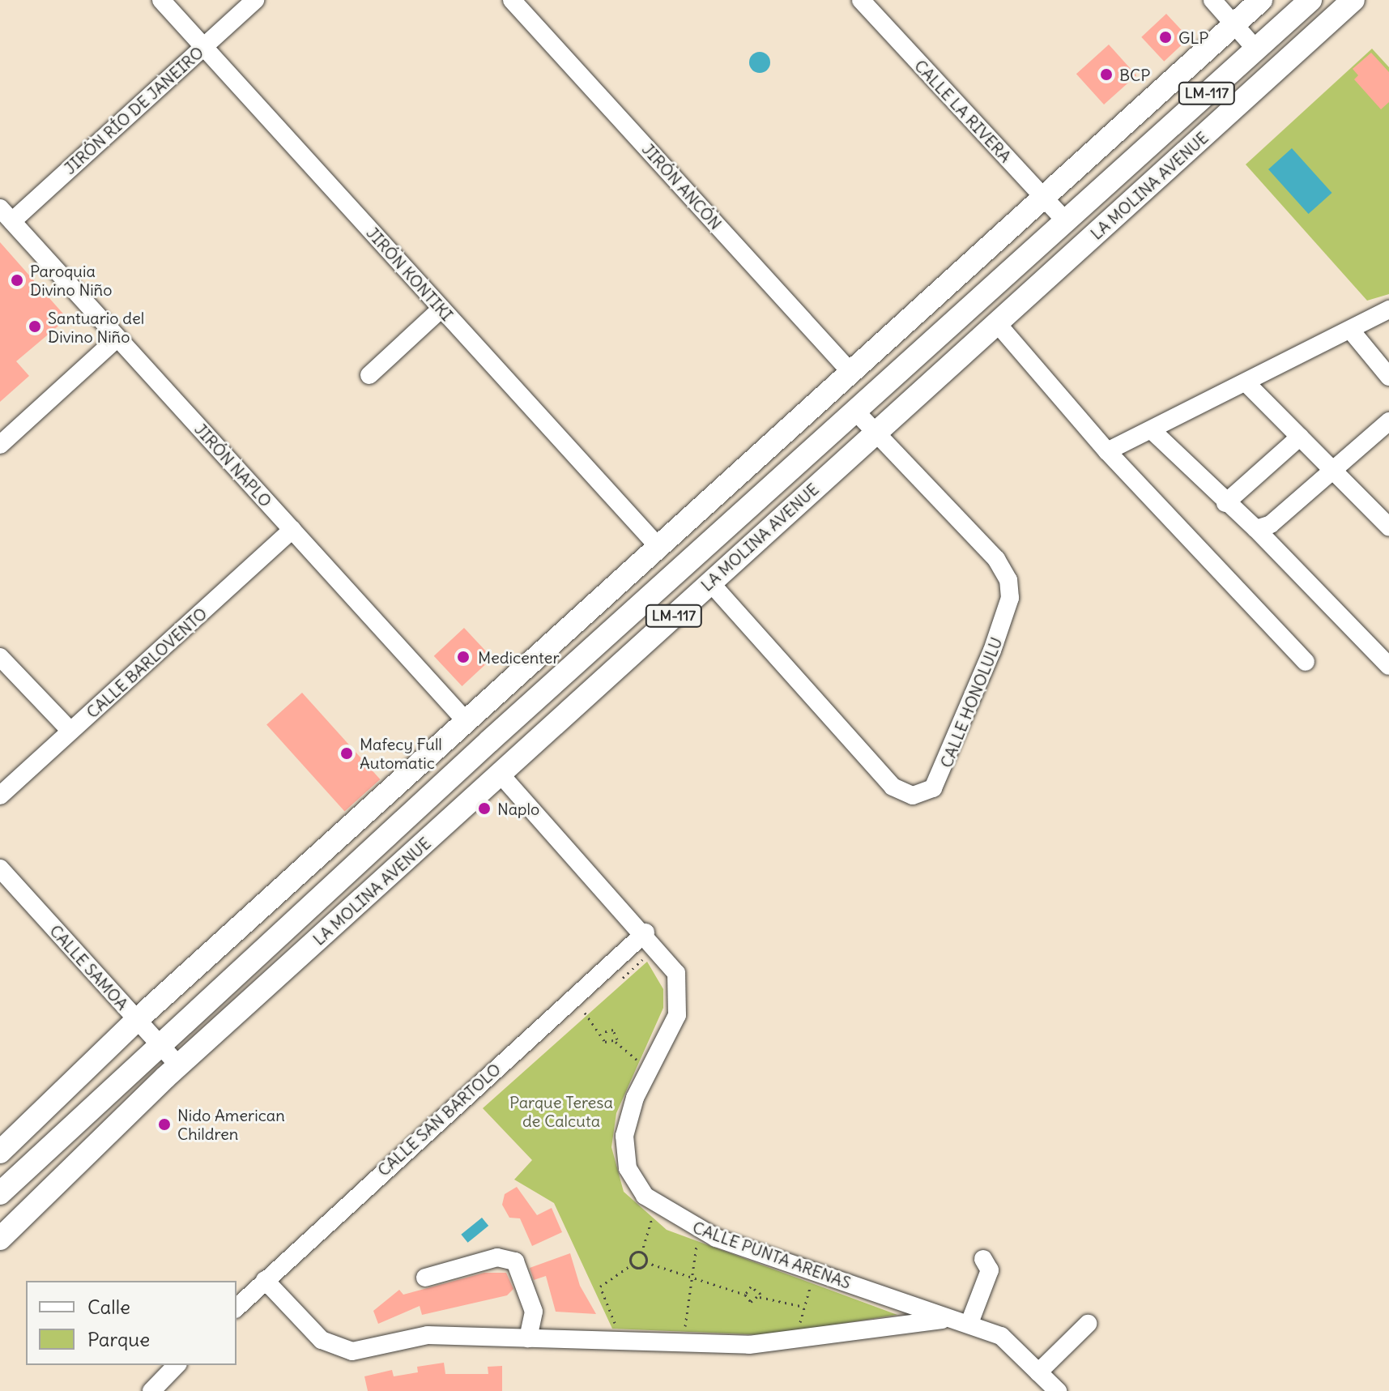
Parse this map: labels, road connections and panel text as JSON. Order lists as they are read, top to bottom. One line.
{"streets":{"main road":["LM-117","LA MOLINA AVENUE"],"street":["JIRÓN RÍO DE JANEIRO","CALLE LA RIVERA","JIRÓN ANCÓN","JIRÓN KONTIKI","JIRÓN NAPLO","CALLE BARLOVENTO","CALLE HONOLULU","CALLE SAMOA","CALLE SAN BARTOLO","CALLE PUNTA ARENAS"]},"crossings":[["LM-117","CALLE LA RIVERA"],["LM-117","JIRÓN ANCÓN"],["LM-117","JIRÓN KONTIKI"],["LM-117","JIRÓN NAPLO"],["LM-117","CALLE SAMOA"],["JIRÓN RÍO DE JANEIRO","JIRÓN KONTIKI"],["JIRÓN RÍO DE JANEIRO","JIRÓN NAPLO"],["CALLE LA RIVERA","LA MOLINA AVENUE"],["LA MOLINA AVENUE","CALLE HONOLULU"],["LA MOLINA AVENUE","CALLE SAMOA"],["LA MOLINA AVENUE","CALLE PUNTA ARENAS"],["JIRÓN NAPLO","CALLE BARLOVENTO"],["CALLE SAN BARTOLO","CALLE PUNTA ARENAS"]],"parks":["Parque Teresa de Calcuta"],"places":["GLP","BCP","Paroquia Divino Niño","Santuario del Divino Niño","Medicenter","Mafecy Full Automatic","Naplo","Nido American Children"],"legend":["Calle","Parque"]}
